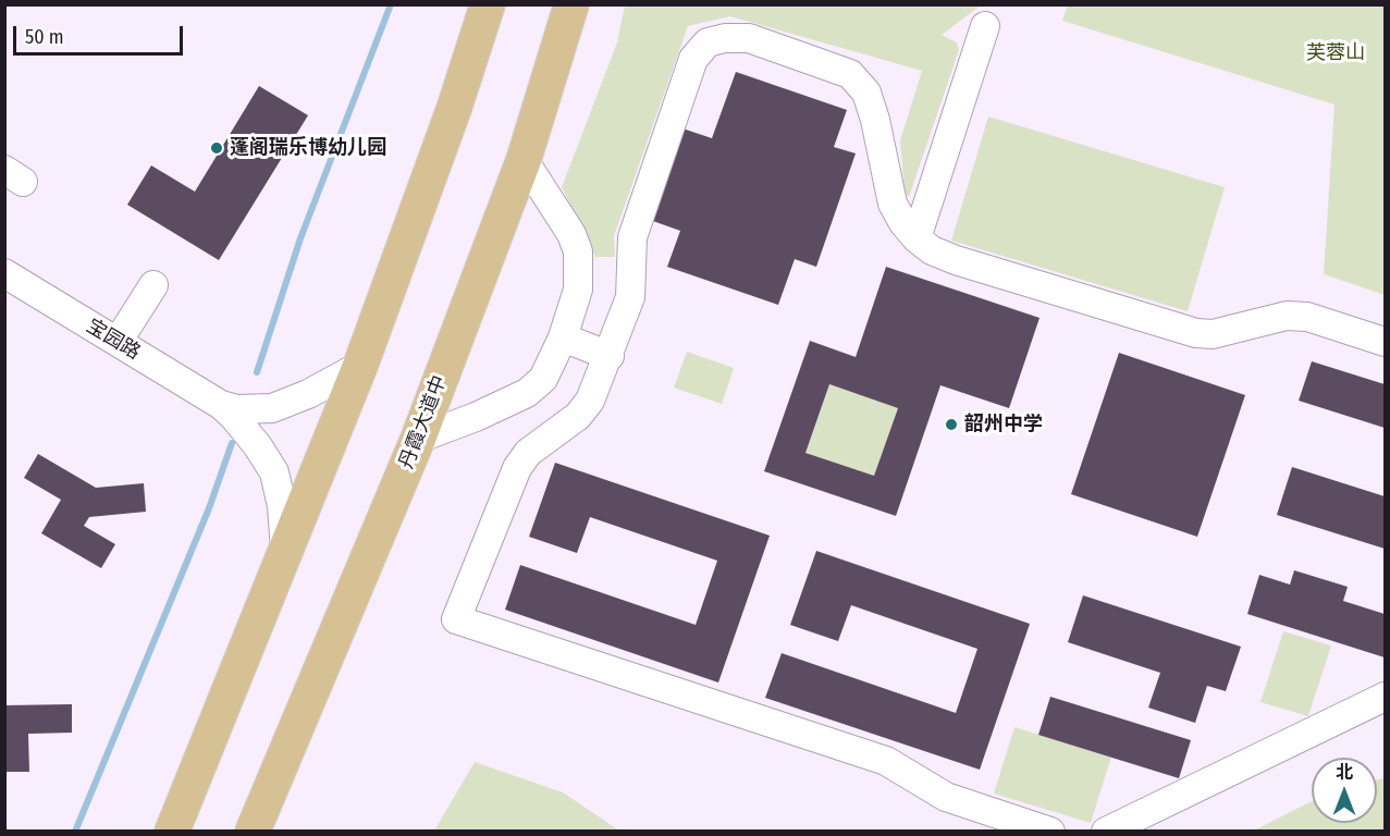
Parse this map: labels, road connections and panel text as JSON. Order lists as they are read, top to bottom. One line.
{"streets":{"main road":["丹霞大道中"],"street":["宝园路"]},"parks":["芙蓉山"],"places":["蓬阁瑞乐博幼儿园","韶州中学"],"scale_bar":"50 m","north":"top"}
